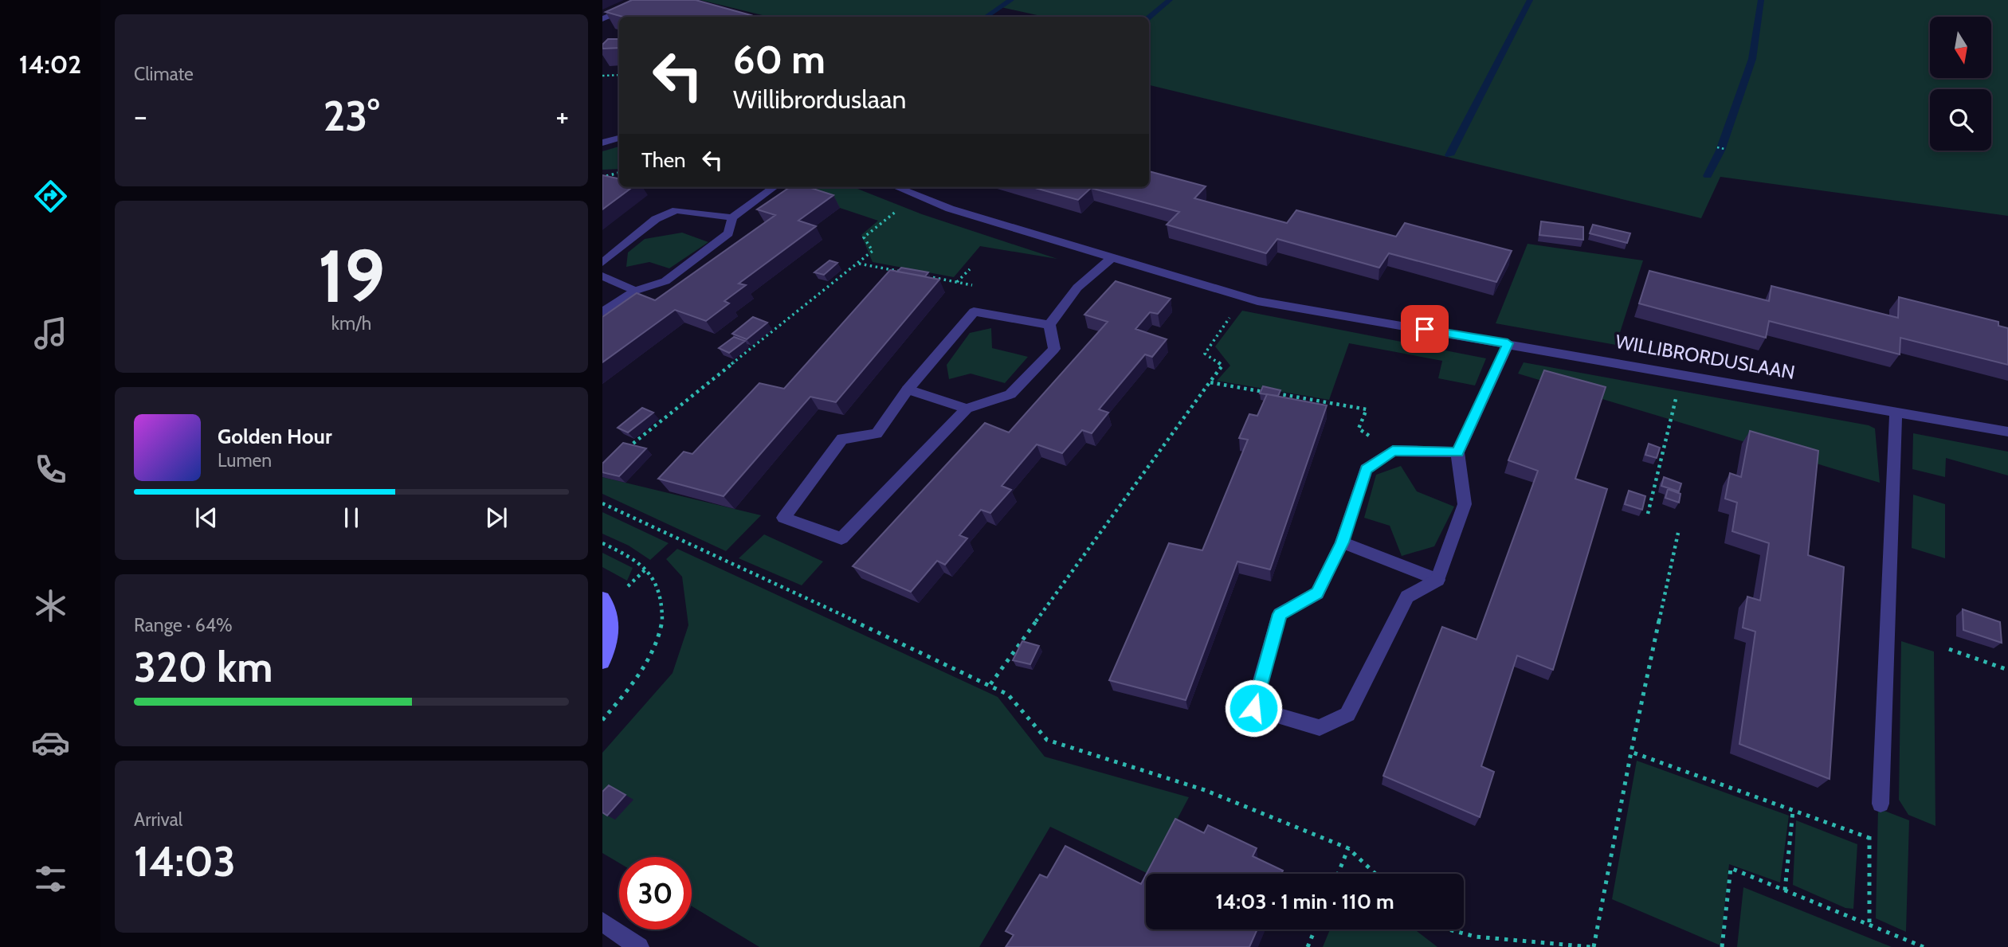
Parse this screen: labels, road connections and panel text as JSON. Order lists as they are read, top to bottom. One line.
{"streets":{"street":["WILLIBRORDUSLAAN"]},"north":"bottom","page":{"tabs":"14:02","tile":["Climate",["19","km/h"],["Range · 64%","320 km"],["Arrival","14:03"]],"turn":["60 m","Willibrorduslaan"],"heat":["−","23°","+"],"then":"Then","song":["Golden Hour","Lumen"],"limit":"30","trip":"14:03 · 1 min · 110 m"}}
